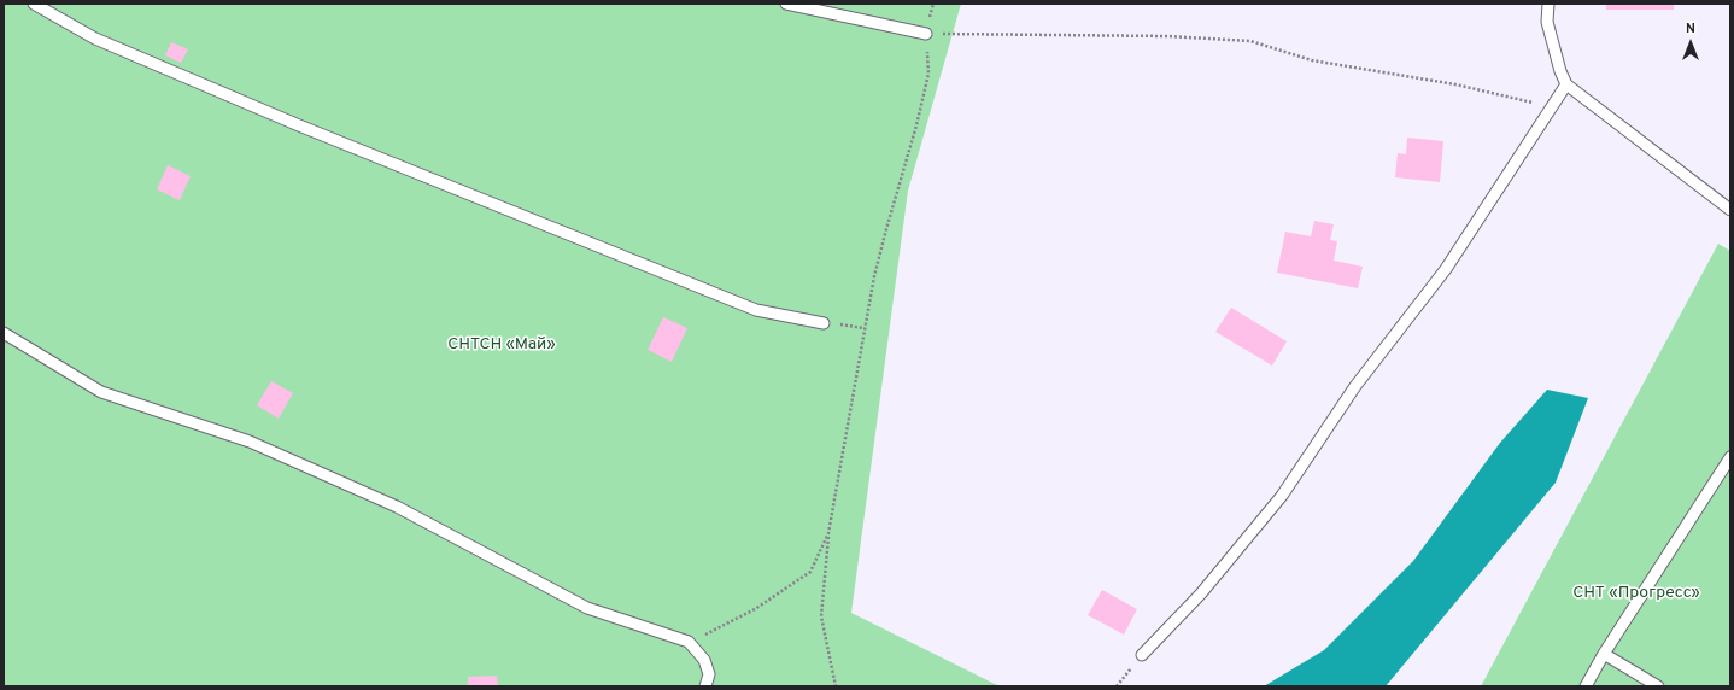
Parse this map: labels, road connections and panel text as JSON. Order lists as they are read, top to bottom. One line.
{"parks":["СНТСН «Май»","СНТ «Прогресс»"],"north":"top"}
